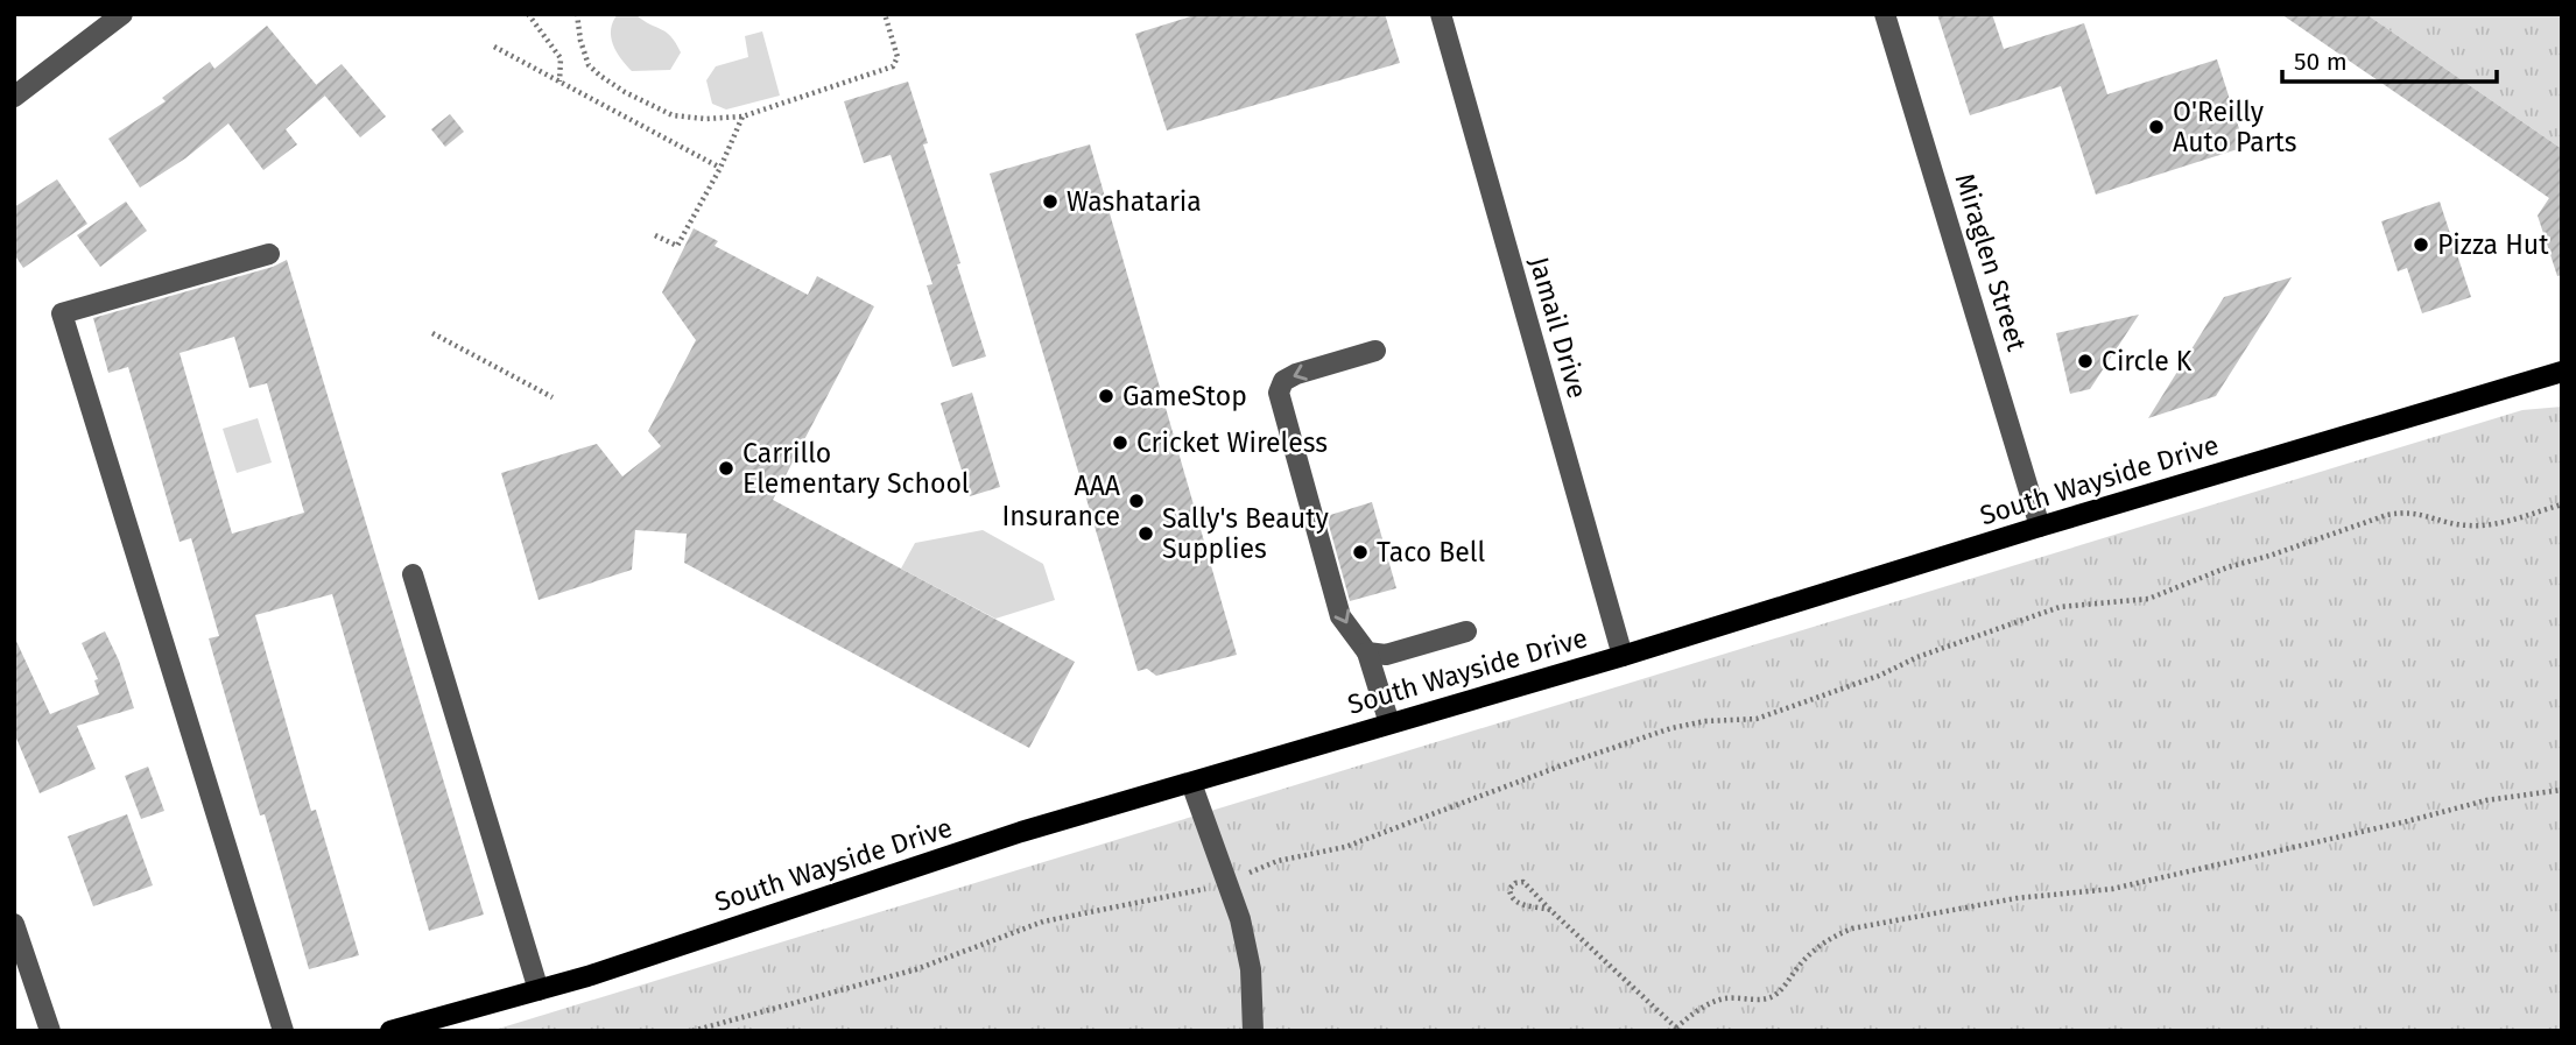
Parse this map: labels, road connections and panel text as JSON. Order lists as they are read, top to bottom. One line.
{"streets":{"main road":["South Wayside Drive"],"street":["Miraglen Street","Jamail Drive"]},"crossings":[["Miraglen Street","South Wayside Drive"],["Jamail Drive","South Wayside Drive"]],"places":["O'Reilly Auto Parts","Washataria","Pizza Hut","Circle K","GameStop","Cricket Wireless","Carrillo Elementary School","AAA Insurance","Sally's Beauty Supplies","Taco Bell"],"scale_bar":"50 m"}
